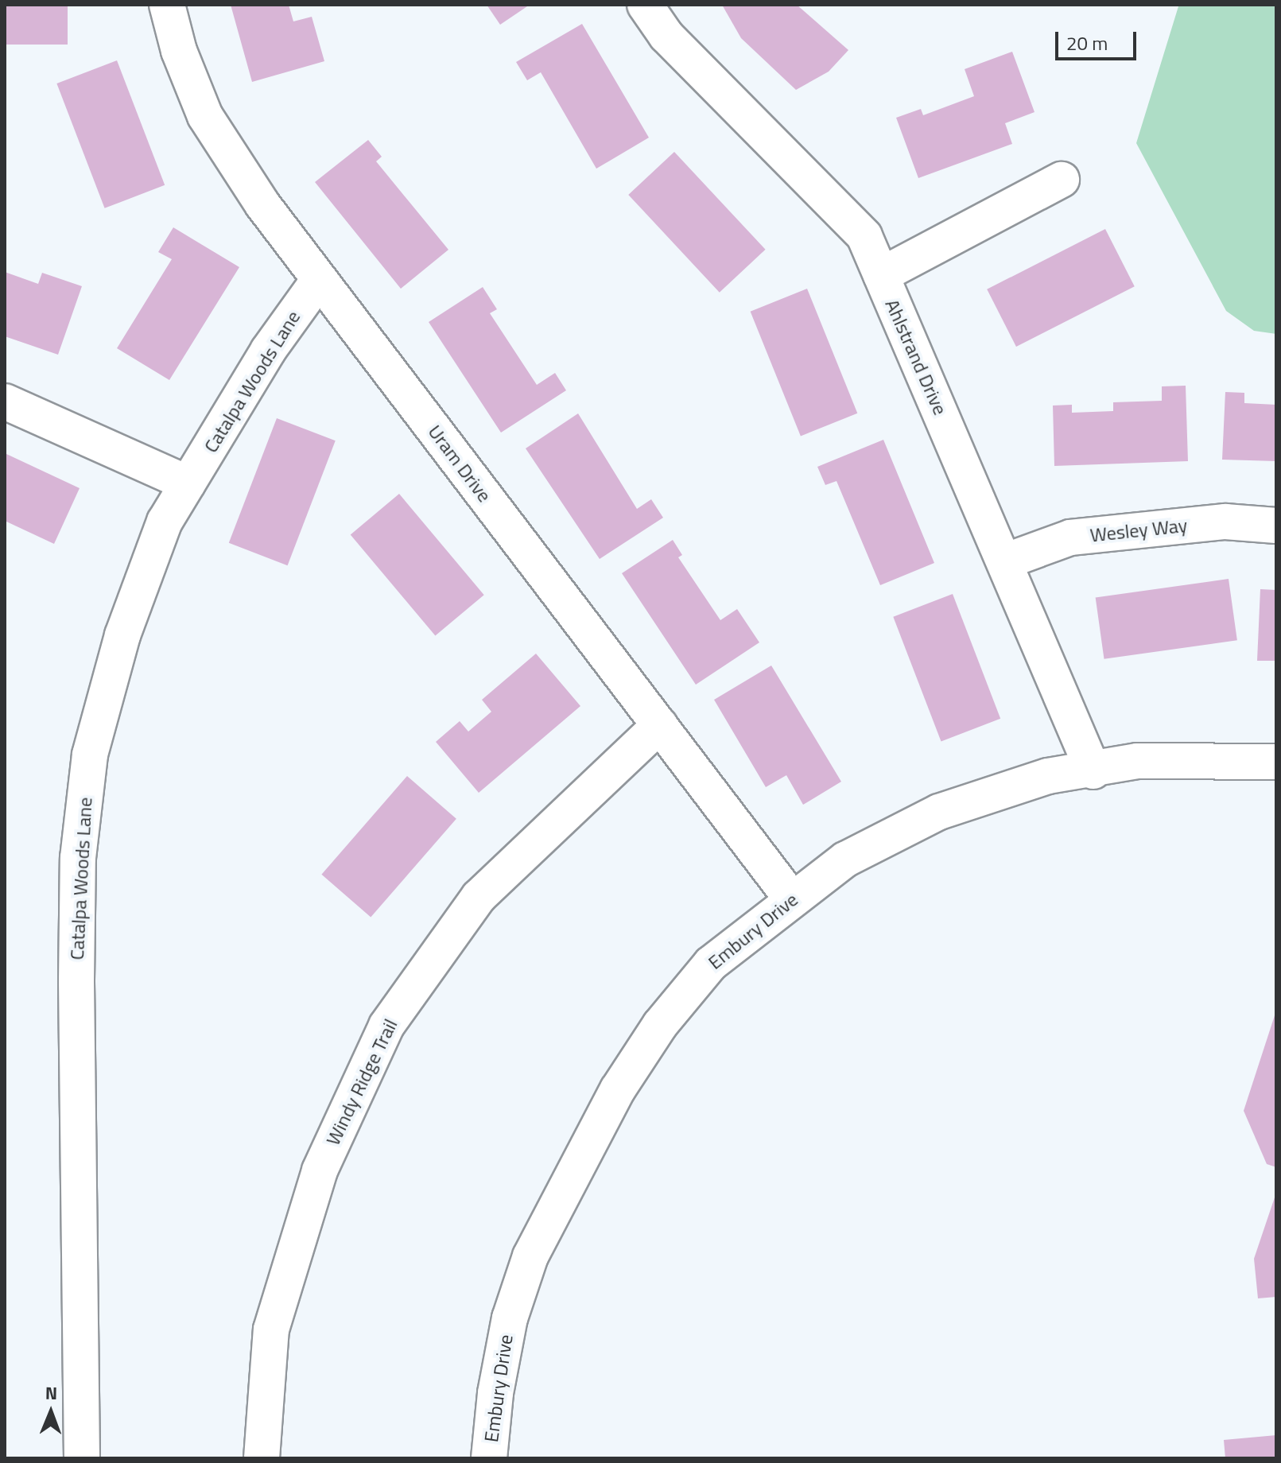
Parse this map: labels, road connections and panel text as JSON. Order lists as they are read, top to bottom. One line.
{"streets":{"street":["Ahlstrand Drive","Catalpa Woods Lane","Uram Drive","Wesley Way","Embury Drive","Windy Ridge Trail"]},"crossings":[["Ahlstrand Drive","Wesley Way"],["Ahlstrand Drive","Embury Drive"],["Catalpa Woods Lane","Uram Drive"],["Uram Drive","Embury Drive"],["Uram Drive","Windy Ridge Trail"]],"scale_bar":"20 m","north":"top"}
